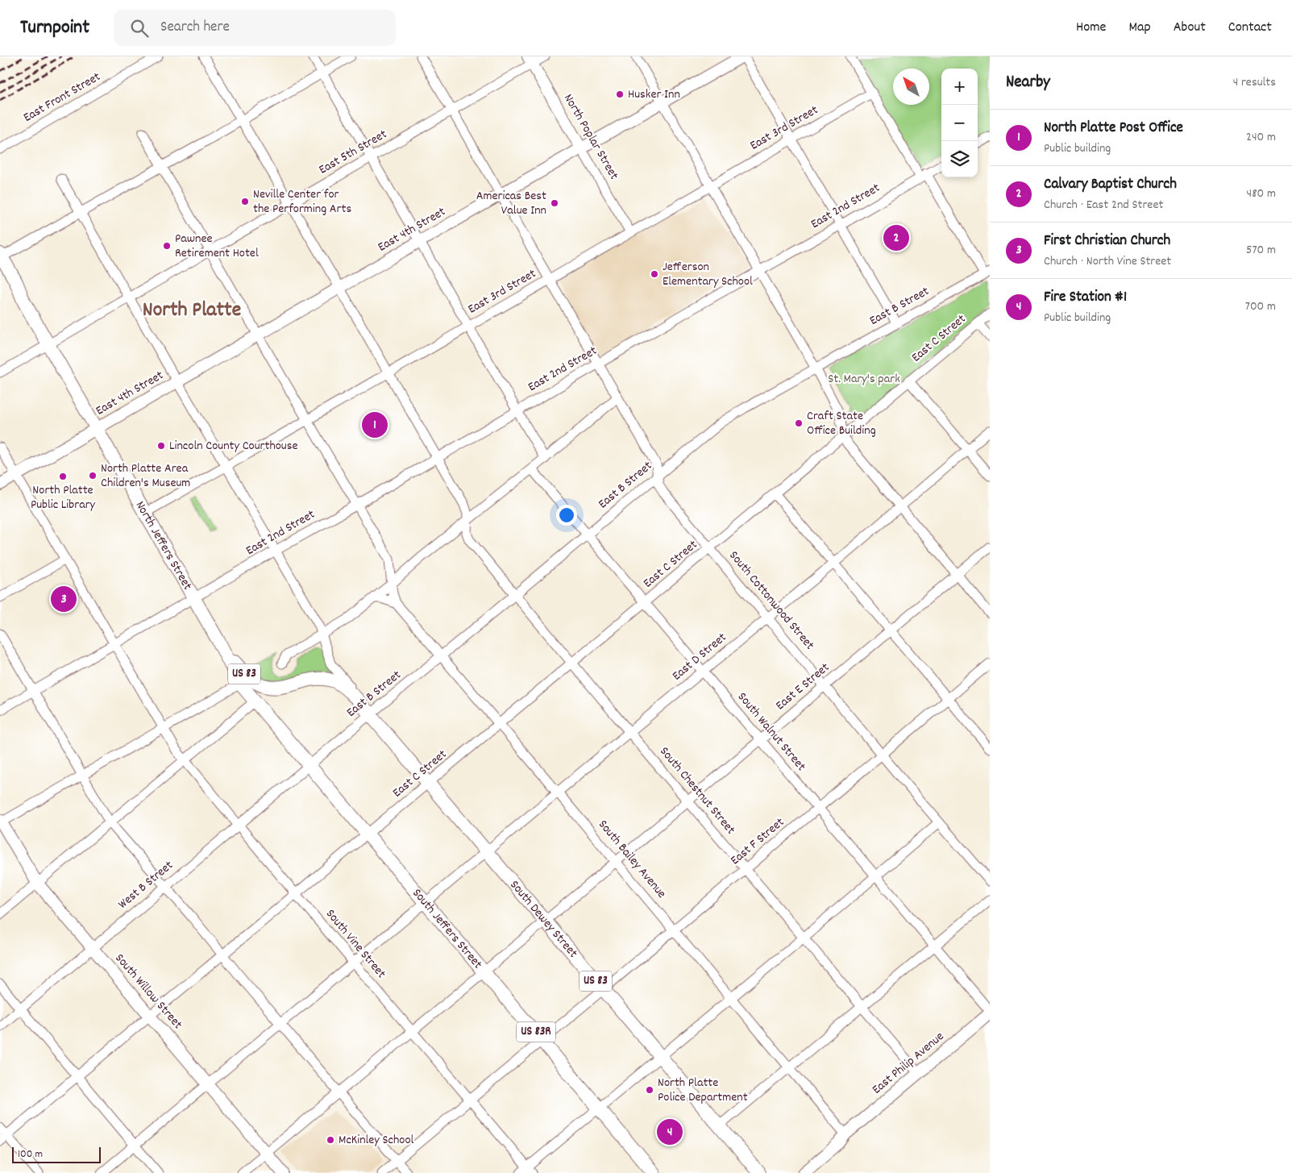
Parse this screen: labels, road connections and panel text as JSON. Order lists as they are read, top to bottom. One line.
{"streets":{"highway":["North Jeffers Street","US 83","South Dewey Street","South Jeffers Street","US 83R"],"main road":["North Poplar Street","East 4th Street","South Willow Street","East Philip Avenue"],"street":["East Front Street","East 3rd Street","East 5th Street","East 2nd Street","East B Street","East C Street","South Cottonwood Street","East D Street","East E Street","South Walnut Street","South Chestnut Street","East F Street","South Bailey Avenue","West B Street","South Vine Street"]},"crossings":[["East 3rd Street","North Poplar Street"],["East 3rd Street","North Jeffers Street"],["East 3rd Street","South Cottonwood Street"],["East 3rd Street","South Chestnut Street"],["East 3rd Street","South Dewey Street"],["North Poplar Street","East 5th Street"],["North Poplar Street","East 4th Street"],["East 5th Street","North Jeffers Street"],["East 5th Street","South Cottonwood Street"],["East 5th Street","South Chestnut Street"],["East 5th Street","South Dewey Street"],["East 2nd Street","North Jeffers Street"],["East 2nd Street","South Cottonwood Street"],["East 2nd Street","South Chestnut Street"],["East 2nd Street","South Dewey Street"],["East 2nd Street","South Vine Street"],["East 4th Street","North Jeffers Street"],["East 4th Street","South Cottonwood Street"],["East 4th Street","South Chestnut Street"],["East 4th Street","South Dewey Street"],["East 4th Street","South Vine Street"],["East B Street","South Cottonwood Street"],["East B Street","South Walnut Street"],["East B Street","South Chestnut Street"],["East B Street","South Bailey Avenue"],["East B Street","West B Street"],["East B Street","South Dewey Street"],["East B Street","South Jeffers Street"],["East C Street","South Cottonwood Street"],["East C Street","South Walnut Street"],["East C Street","South Chestnut Street"],["East C Street","South Bailey Avenue"],["East C Street","South Dewey Street"],["East C Street","South Jeffers Street"],["East C Street","South Vine Street"],["East C Street","South Willow Street"],["North Jeffers Street","South Dewey Street"],["North Jeffers Street","South Jeffers Street"],["South Cottonwood Street","East D Street"],["South Cottonwood Street","East E Street"],["South Cottonwood Street","East F Street"],["East D Street","South Walnut Street"],["East D Street","South Chestnut Street"],["East D Street","South Bailey Avenue"],["East D Street","South Dewey Street"],["East D Street","South Jeffers Street"],["East D Street","South Vine Street"],["East D Street","South Willow Street"],["East E Street","South Walnut Street"],["East E Street","South Chestnut Street"],["East E Street","South Bailey Avenue"],["East E Street","South Dewey Street"],["East E Street","South Jeffers Street"],["East E Street","South Vine Street"],["East E Street","South Willow Street"],["South Walnut Street","East F Street"],["South Walnut Street","East Philip Avenue"],["South Chestnut Street","East F Street"],["South Chestnut Street","East Philip Avenue"],["East F Street","South Bailey Avenue"],["East F Street","South Dewey Street"],["East F Street","South Jeffers Street"],["East F Street","South Vine Street"],["South Bailey Avenue","East Philip Avenue"],["West B Street","South Jeffers Street"],["West B Street","South Vine Street"],["West B Street","South Willow Street"]],"districts":["North Platte"],"parks":["St. Mary's park"],"places":["Husker Inn","Neville Center for the Performing Arts","Americas Best Value Inn","Pawnee Retirement Hotel","Jefferson Elementary School","Craft State Office Building","Lincoln County Courthouse","North Platte Area Children's Museum","North Platte Public Library","North Platte Police Department","McKinley School"],"scale_bar":"100 m","north":"top left","page":{"header":"Turnpoint","search":"Search here","nav":["Home","Map","About","Contact"],"heading":["Nearby","4 results"],"map_buttons":["+","−"],"list":[{"mark":"1","name":"North Platte Post Office","note":"Public building","value":"240 m"},{"mark":"2","name":"Calvary Baptist Church","note":"Church · East 2nd Street","value":"480 m"},{"mark":"3","name":"First Christian Church","note":"Church · North Vine Street","value":"570 m"},{"mark":"4","name":"Fire Station #1","note":"Public building","value":"700 m"}],"pins":["2","1","3","4"],"scale":"100 m"}}
